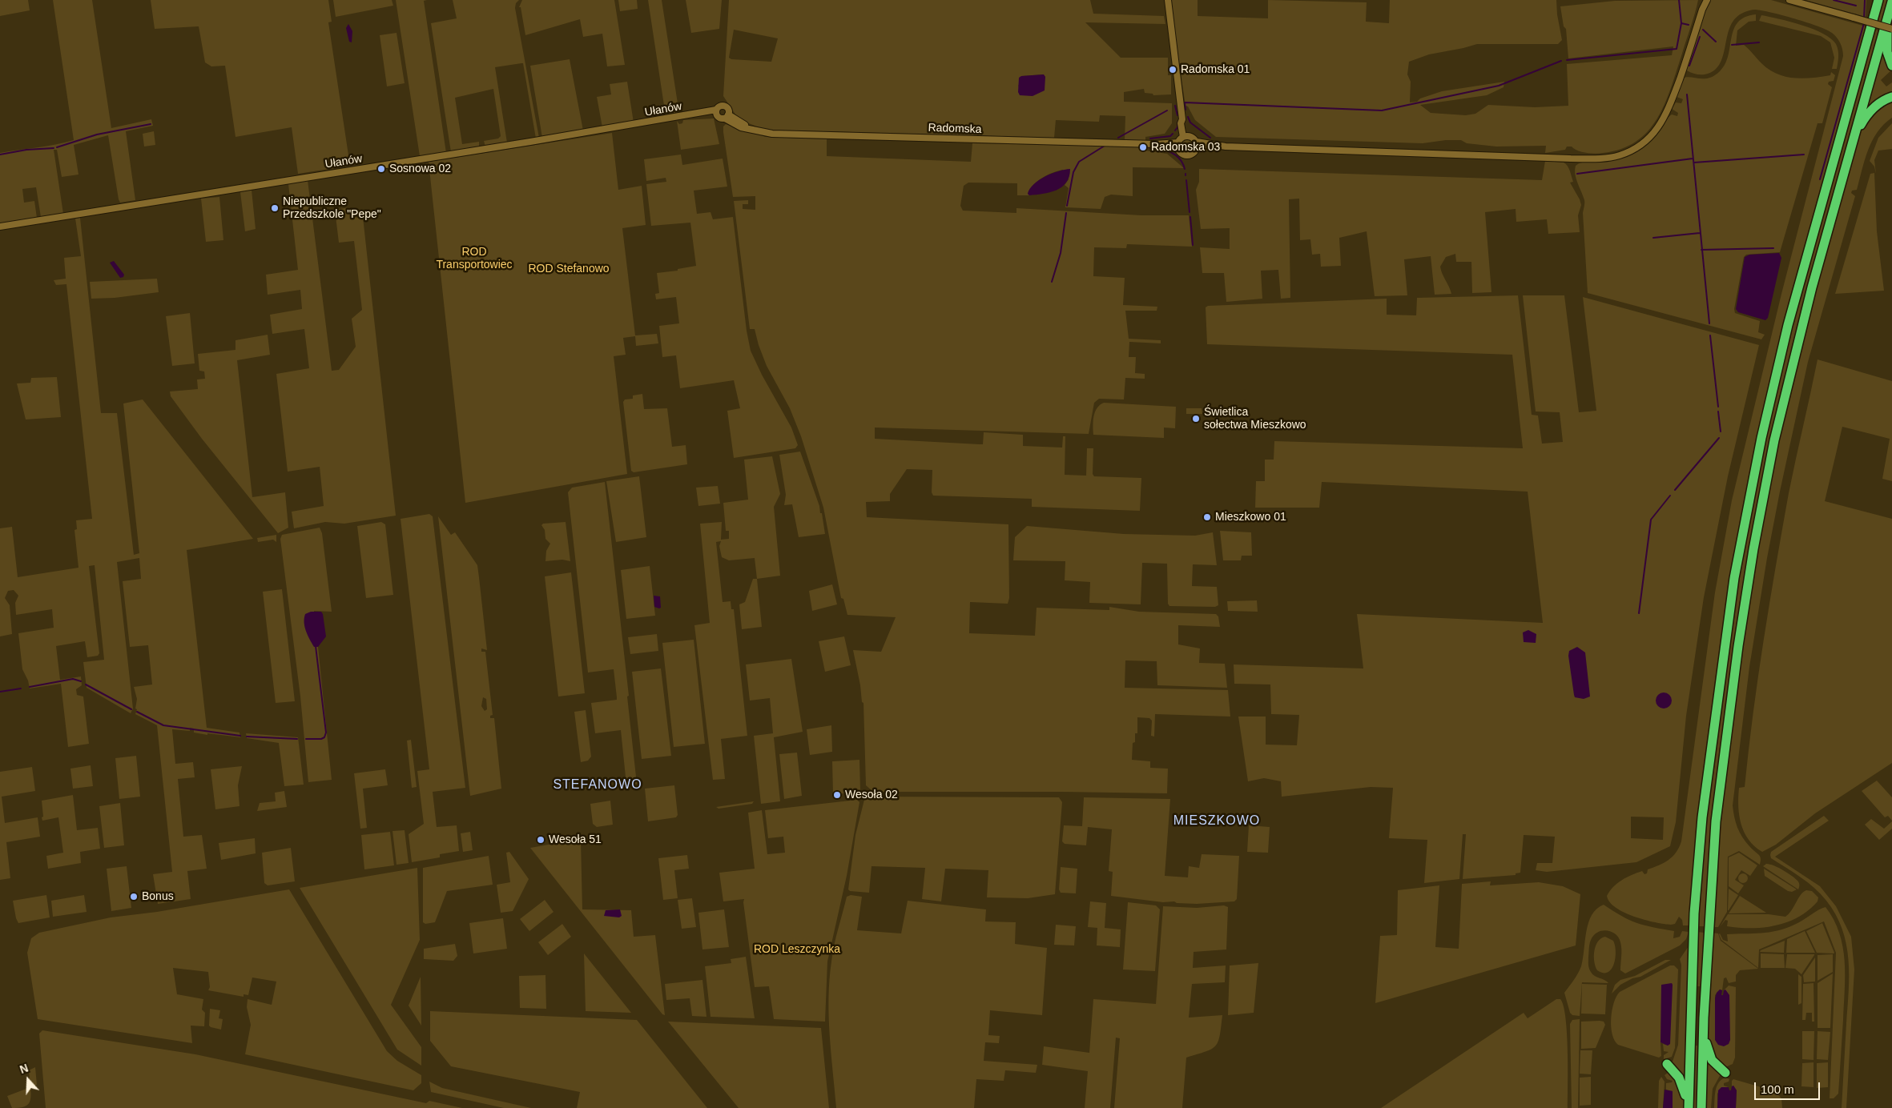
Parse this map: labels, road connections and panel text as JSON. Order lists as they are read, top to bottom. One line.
{"streets":{"street":["Ułanów","Radomska"]},"crossings":[["Ułanów","Radomska"]],"districts":["STEFANOWO","MIESZKOWO"],"parks":["ROD Transportowiec","ROD Stefanowo","ROD Leszczynka"],"places":["Radomska 01","Radomska 03","Sosnowa 02","Niepubliczne Przedszkole \"Pepe\"","Świetlica sołectwa Mieszkowo","Mieszkowo 01","Wesoła 02","Wesoła 51","Bonus"],"scale_bar":"100 m","north":"top"}
